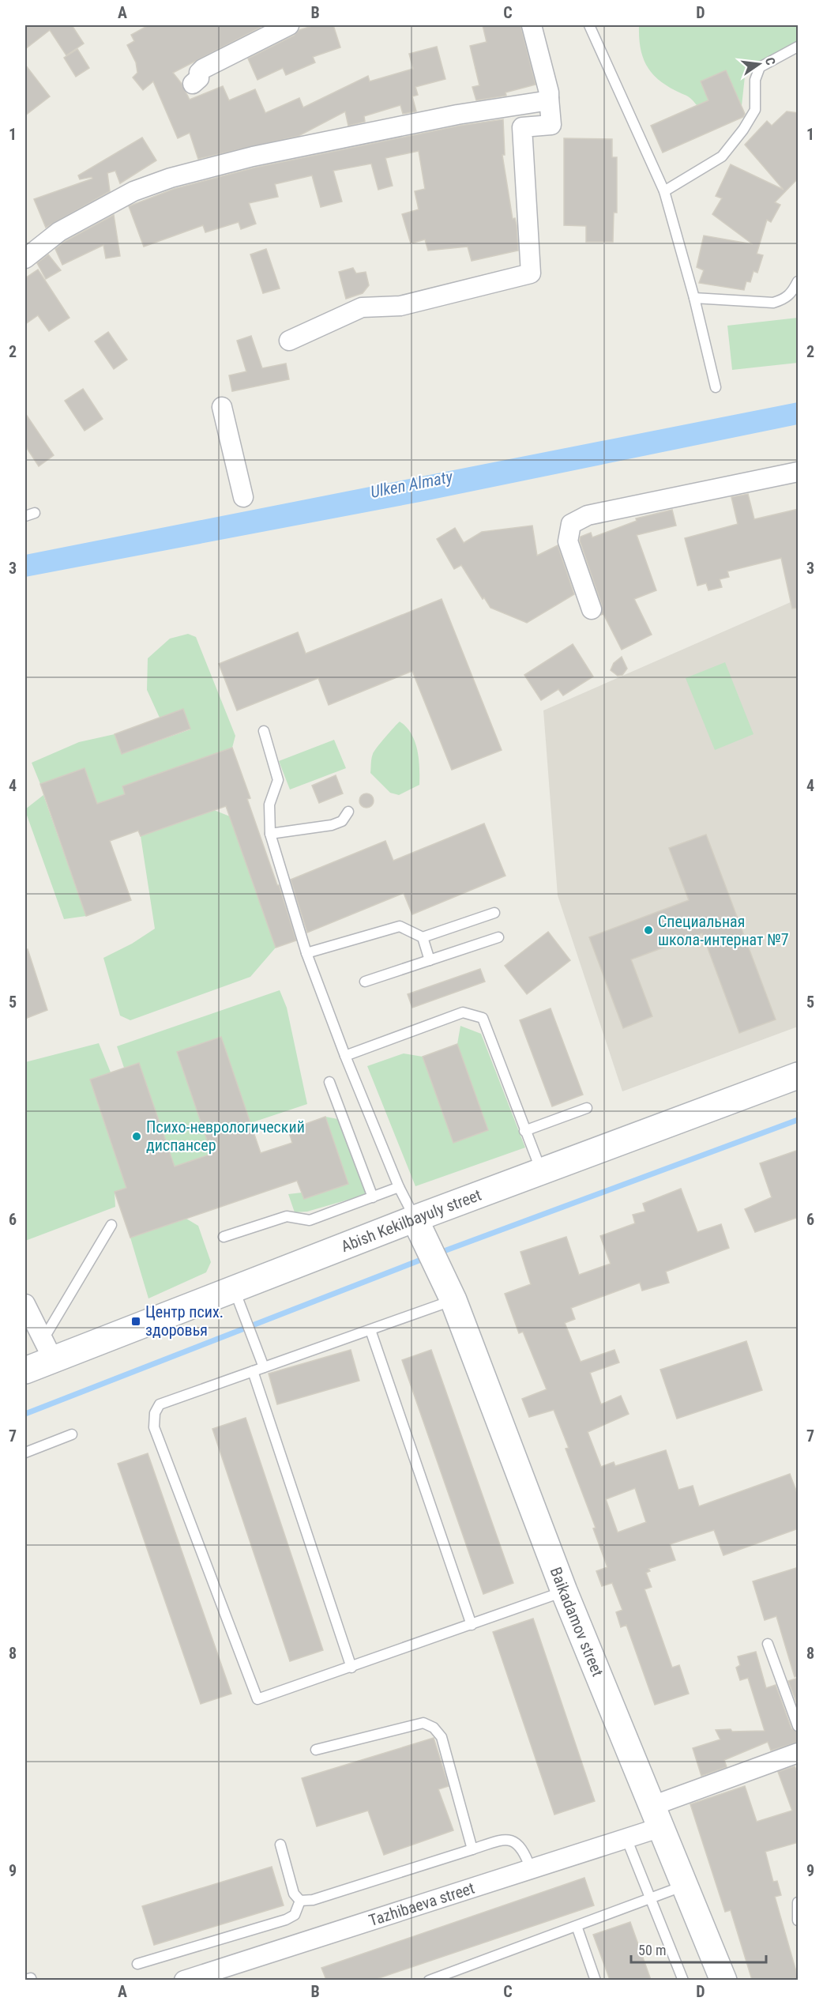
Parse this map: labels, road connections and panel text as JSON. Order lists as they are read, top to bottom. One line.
{"streets":{"street":["Abish Kekilbayuly street","Baikadamov street","Tazhibaeva street"]},"crossings":[["Abish Kekilbayuly street","Baikadamov street"],["Baikadamov street","Tazhibaeva street"]],"water":["Ulken Almaty"],"places":{"other":["Специальная школа-интернат №7","Психо-неврологический диспансер"],"transit":["Центр псих. здоровья"]},"scale_bar":"50 m","north":"right","grid":{"columns":["A","B","C","D"],"rows":["1","2","3","4","5","6","7","8","9"]}}
